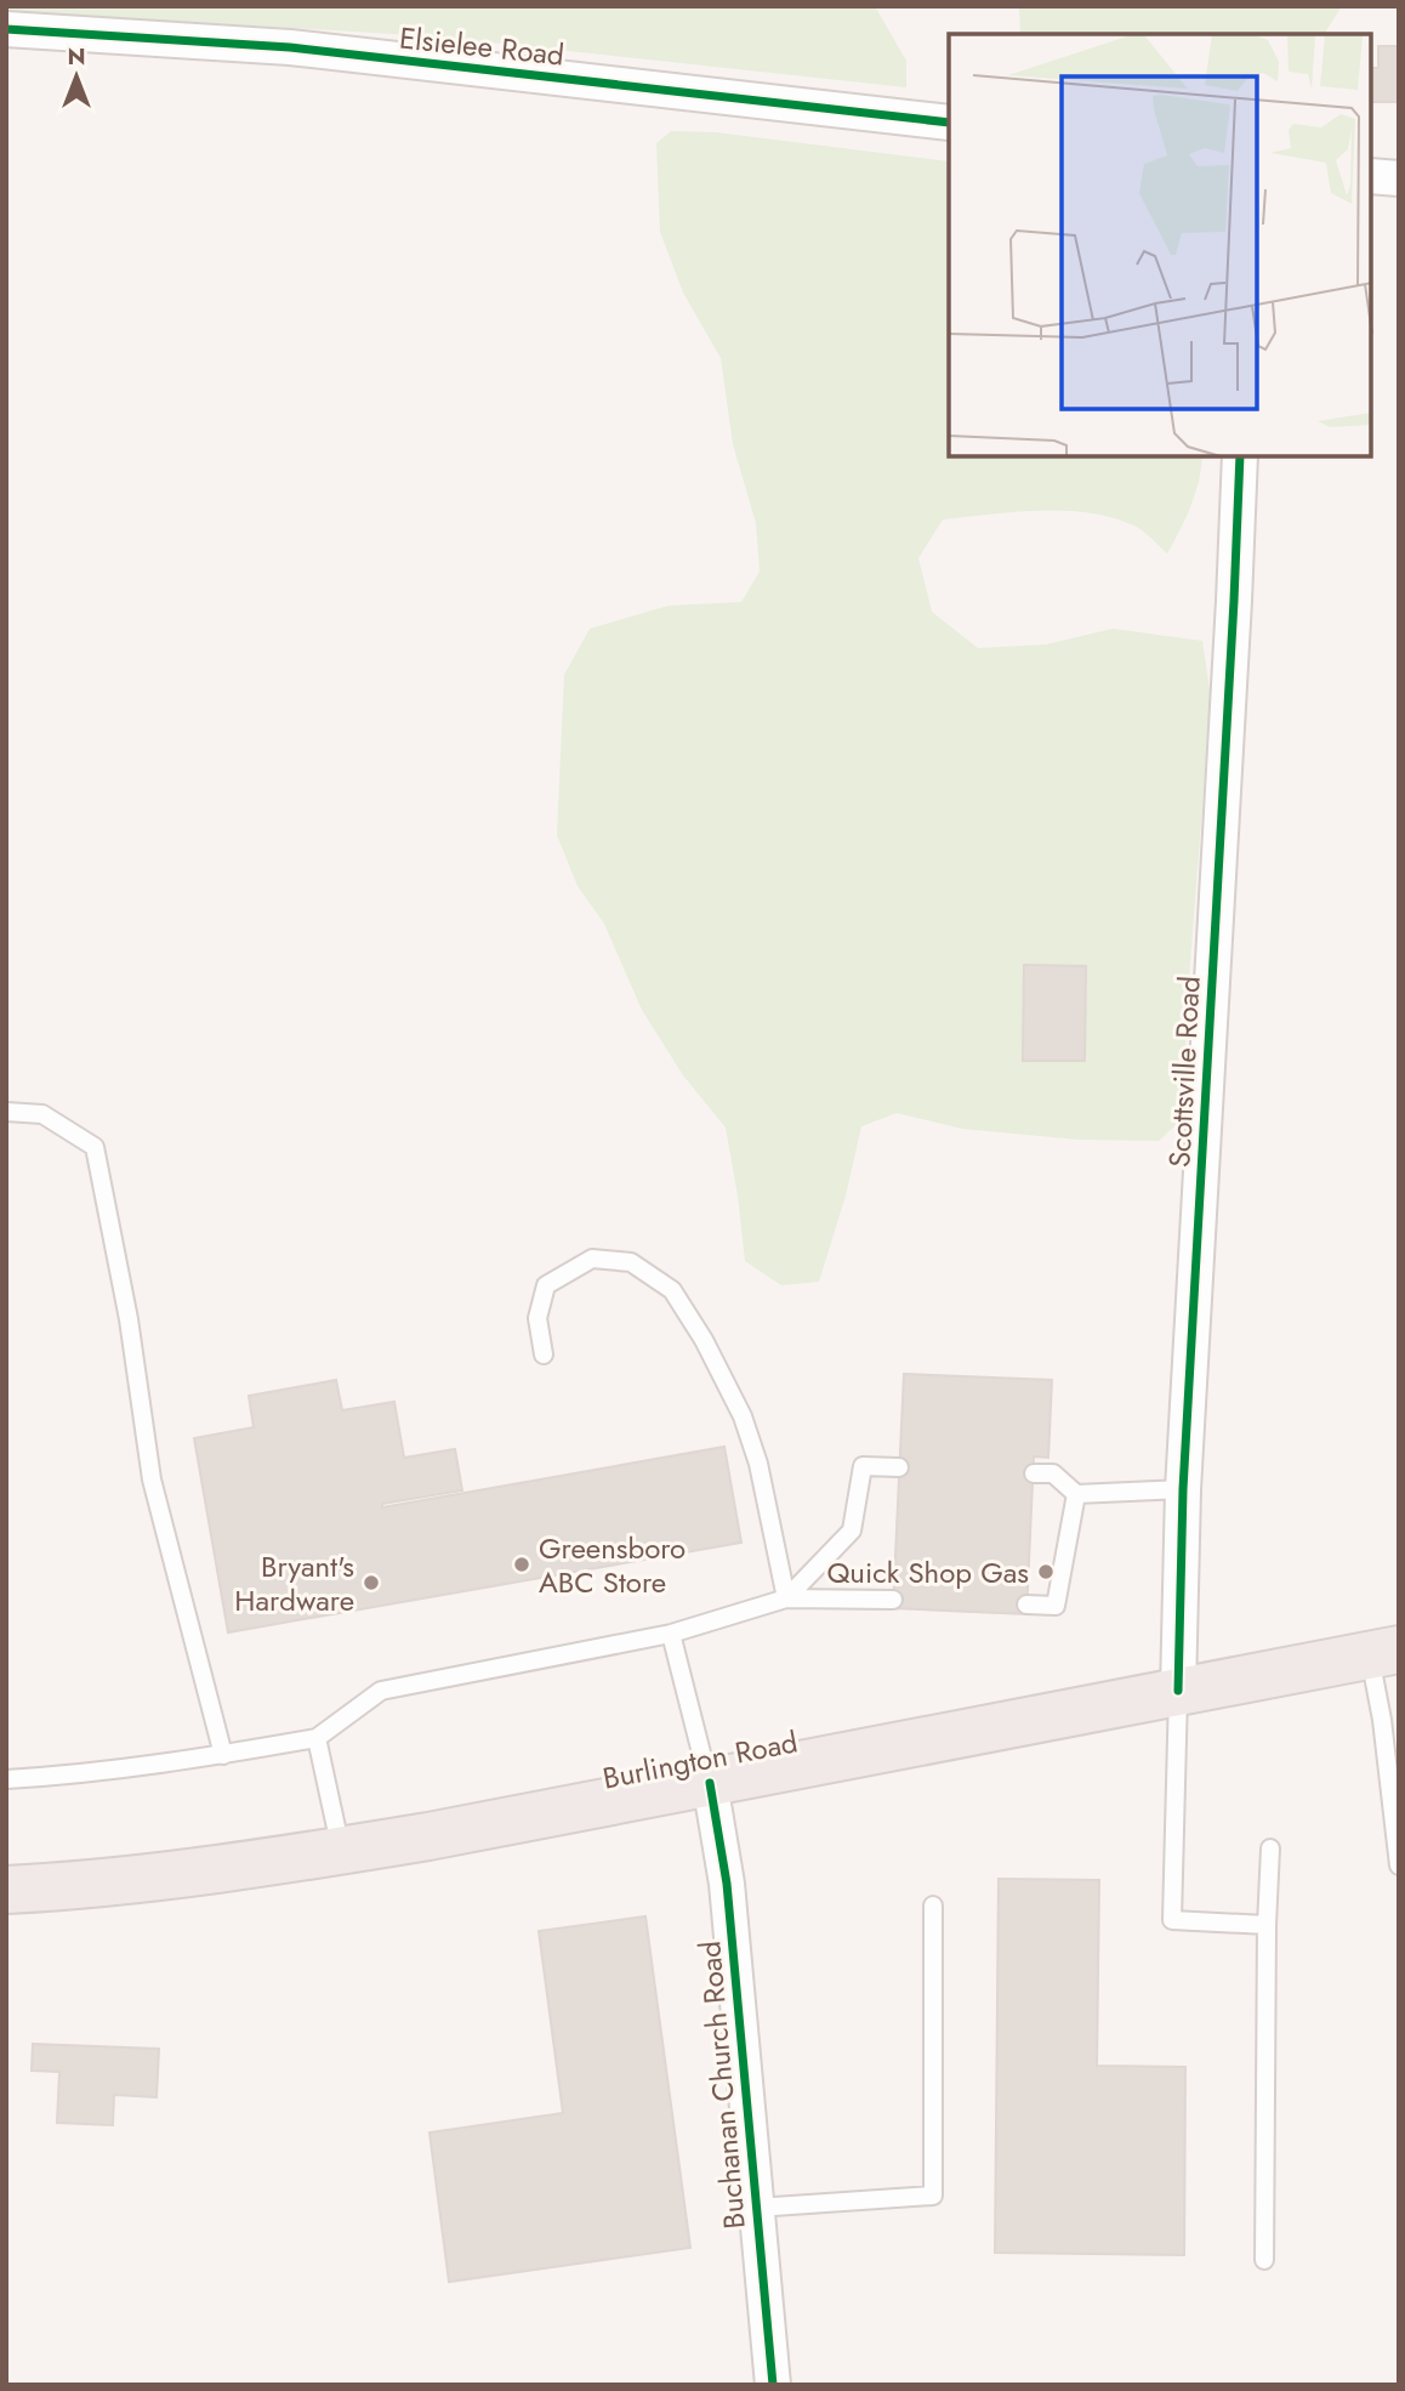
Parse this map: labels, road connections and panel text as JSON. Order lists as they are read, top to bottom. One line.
{"streets":{"highway":["Burlington Road"],"street":["Elsielee Road","Scottsville Road","Buchanan Church Road"]},"crossings":[["Scottsville Road","Burlington Road"],["Burlington Road","Buchanan Church Road"]],"places":["Greensboro ABC Store","Quick Shop Gas","Bryant's Hardware"],"north":"top"}
